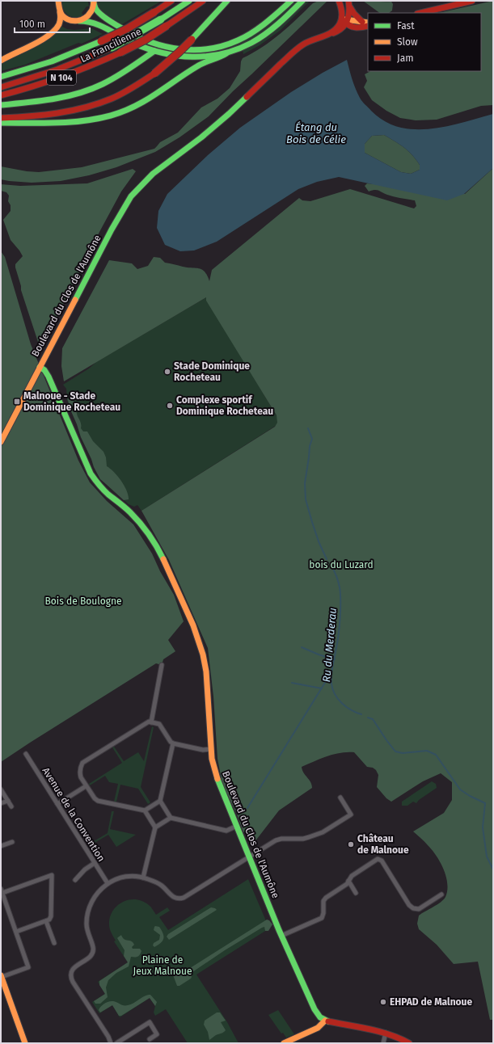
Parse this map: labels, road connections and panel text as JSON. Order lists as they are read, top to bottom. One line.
{"streets":{"main road":["La Francilienne","N 104","Boulevard du Clos de l'Aumône"],"street":["Avenue de la Convention"]},"water":["Étang du Bois de Célie","Ru du Merderau"],"parks":["bois du Luzard","Bois de Boulogne","Plaine de Jeux Malnoue"],"places":{"other":["Stade Dominique Rocheteau","Complexe sportif Dominique Rocheteau","Château de Malnoue","EHPAD de Malnoue"],"transit":["Malnoue - Stade Dominique Rocheteau"]},"legend":["Fast","Slow","Jam"],"scale_bar":"100 m"}
